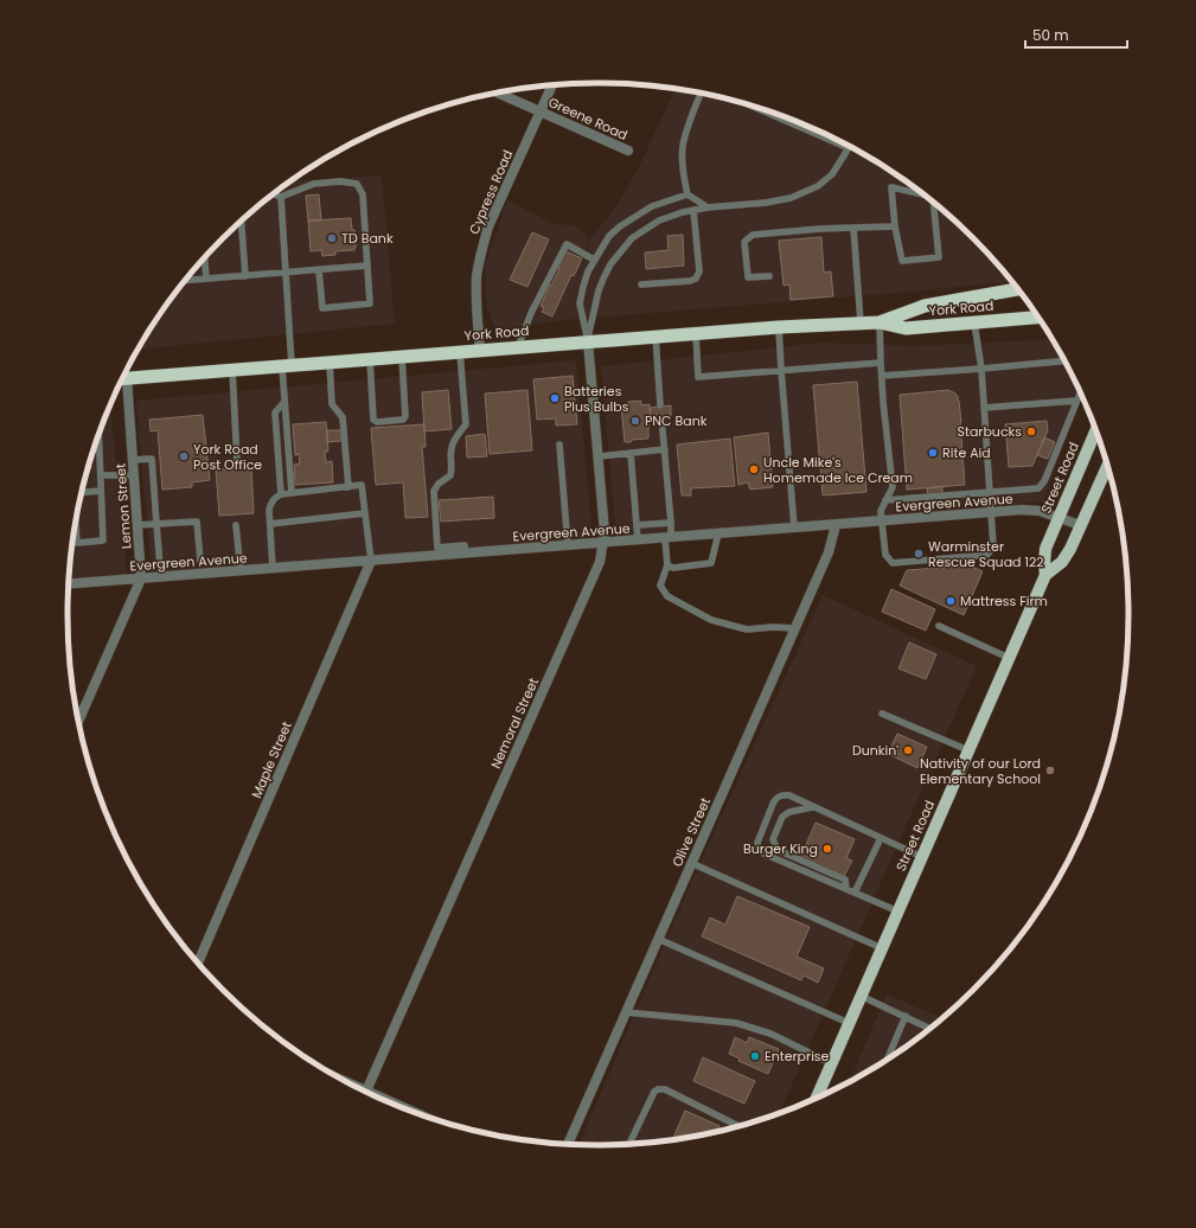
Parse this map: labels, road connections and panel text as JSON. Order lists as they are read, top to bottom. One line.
{"streets":{"highway":["York Road"],"main road":["Street Road"],"street":["Greene Road","Cypress Road","Evergreen Avenue","Lemon Street","Nemoral Street","Maple Street","Olive Street"]},"crossings":[["Greene Road","Cypress Road"],["Cypress Road","York Road"],["York Road","Nemoral Street"],["Street Road","Evergreen Avenue"],["Evergreen Avenue","Lemon Street"],["Evergreen Avenue","Nemoral Street"],["Evergreen Avenue","Maple Street"],["Evergreen Avenue","Olive Street"]],"places":["TD Bank","Batteries Plus Bulbs","PNC Bank","Starbucks","Rite Aid","York Road Post Office","Uncle Mike's Homemade Ice Cream","Warminster Rescue Squad 122","Mattress Firm","Dunkin'","Nativity of our Lord Elementary School","Burger King","Enterprise"],"scale_bar":"50 m"}
